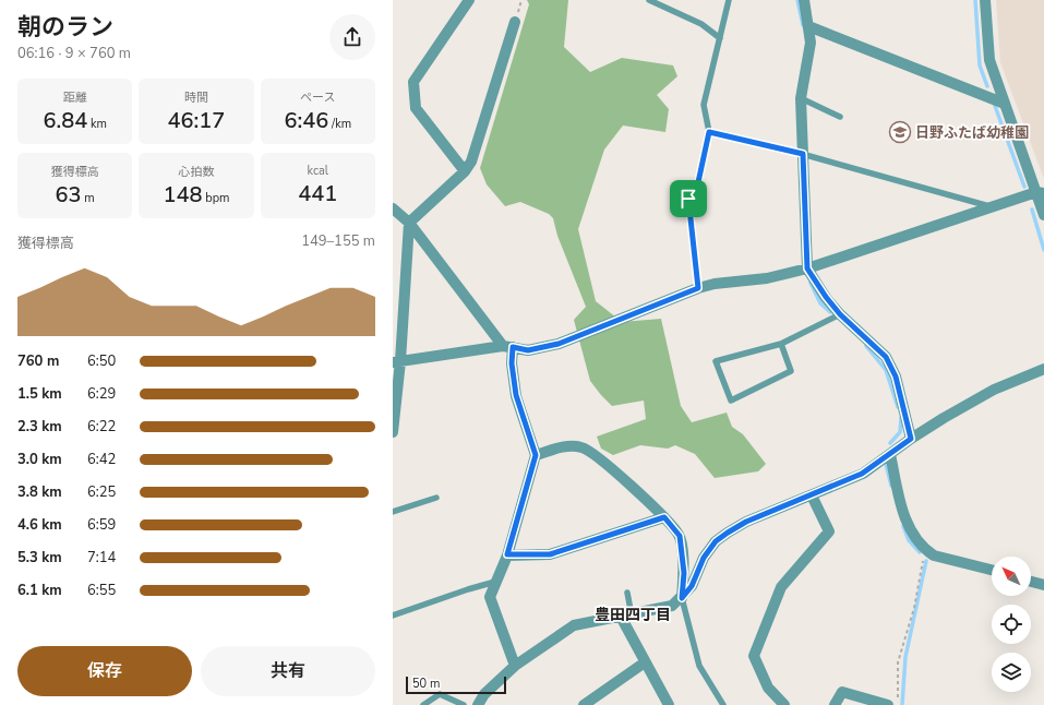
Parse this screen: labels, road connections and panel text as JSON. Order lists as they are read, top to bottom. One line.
{"districts":["豊田四丁目"],"places":{"school or university":["日野ふたば幼稚園"]},"scale_bar":"50 m","north":"top left","page":{"heading":["朝のラン","06:16 · 9 × 760 m"],"stats":[["距離","6.84 km"],["時間","46:17"],["ペース","6:46 /km"],["獲得標高","63 m"],["心拍数","148 bpm"],["kcal","441"]],"chart":["獲得標高","149–155 m"],"list":[{"name":"760 m","note":"6:50"},{"name":"1.5 km","note":"6:29"},{"name":"2.3 km","note":"6:22"},{"name":"3.0 km","note":"6:42"},{"name":"3.8 km","note":"6:25"},{"name":"4.6 km","note":"6:59"},{"name":"5.3 km","note":"7:14"},{"name":"6.1 km","note":"6:55"}],"buttons":["保存","共有"],"scale":"50 m"}}
